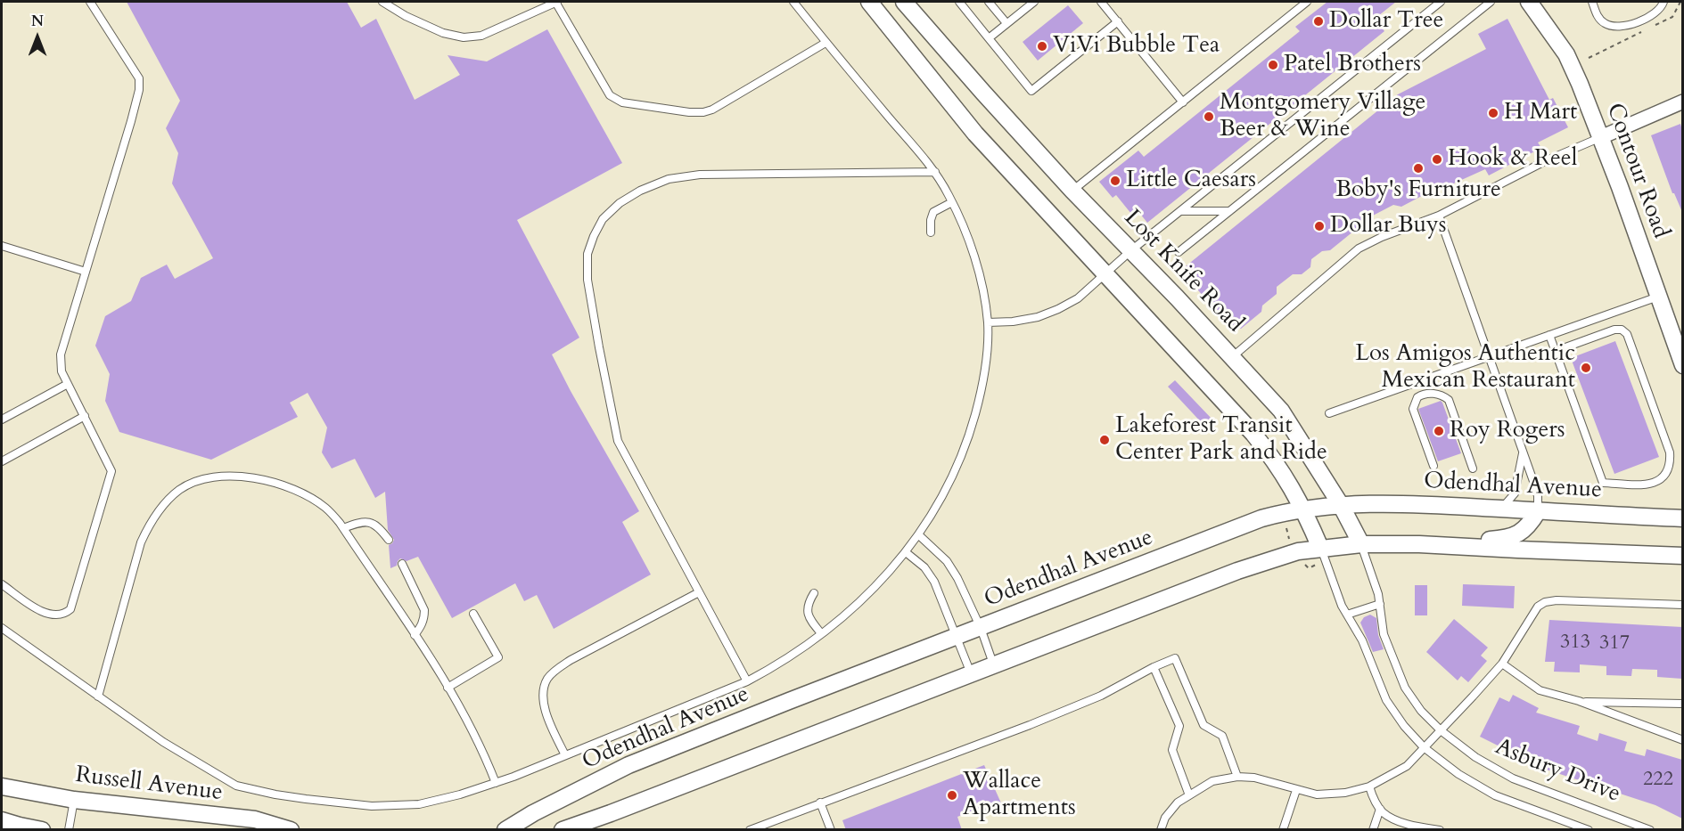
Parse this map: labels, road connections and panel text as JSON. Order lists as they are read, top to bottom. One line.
{"streets":{"street":["Contour Road","Lost Knife Road","Odendhal Avenue","Russell Avenue"],"lane":["Asbury Drive"]},"crossings":[["Lost Knife Road","Odendhal Avenue"],["Lost Knife Road","Asbury Drive"]],"places":["Dollar Tree","ViVi Bubble Tea","Patel Brothers","H Mart","Montgomery Village Beer & Wine","Hook & Reel","Boby's Furniture","Little Caesars","Dollar Buys","Los Amigos Authentic Mexican Restaurant","Roy Rogers","Lakeforest Transit Center Park and Ride","Wallace Apartments"],"house_numbers":["313","317","222"],"north":"top"}
